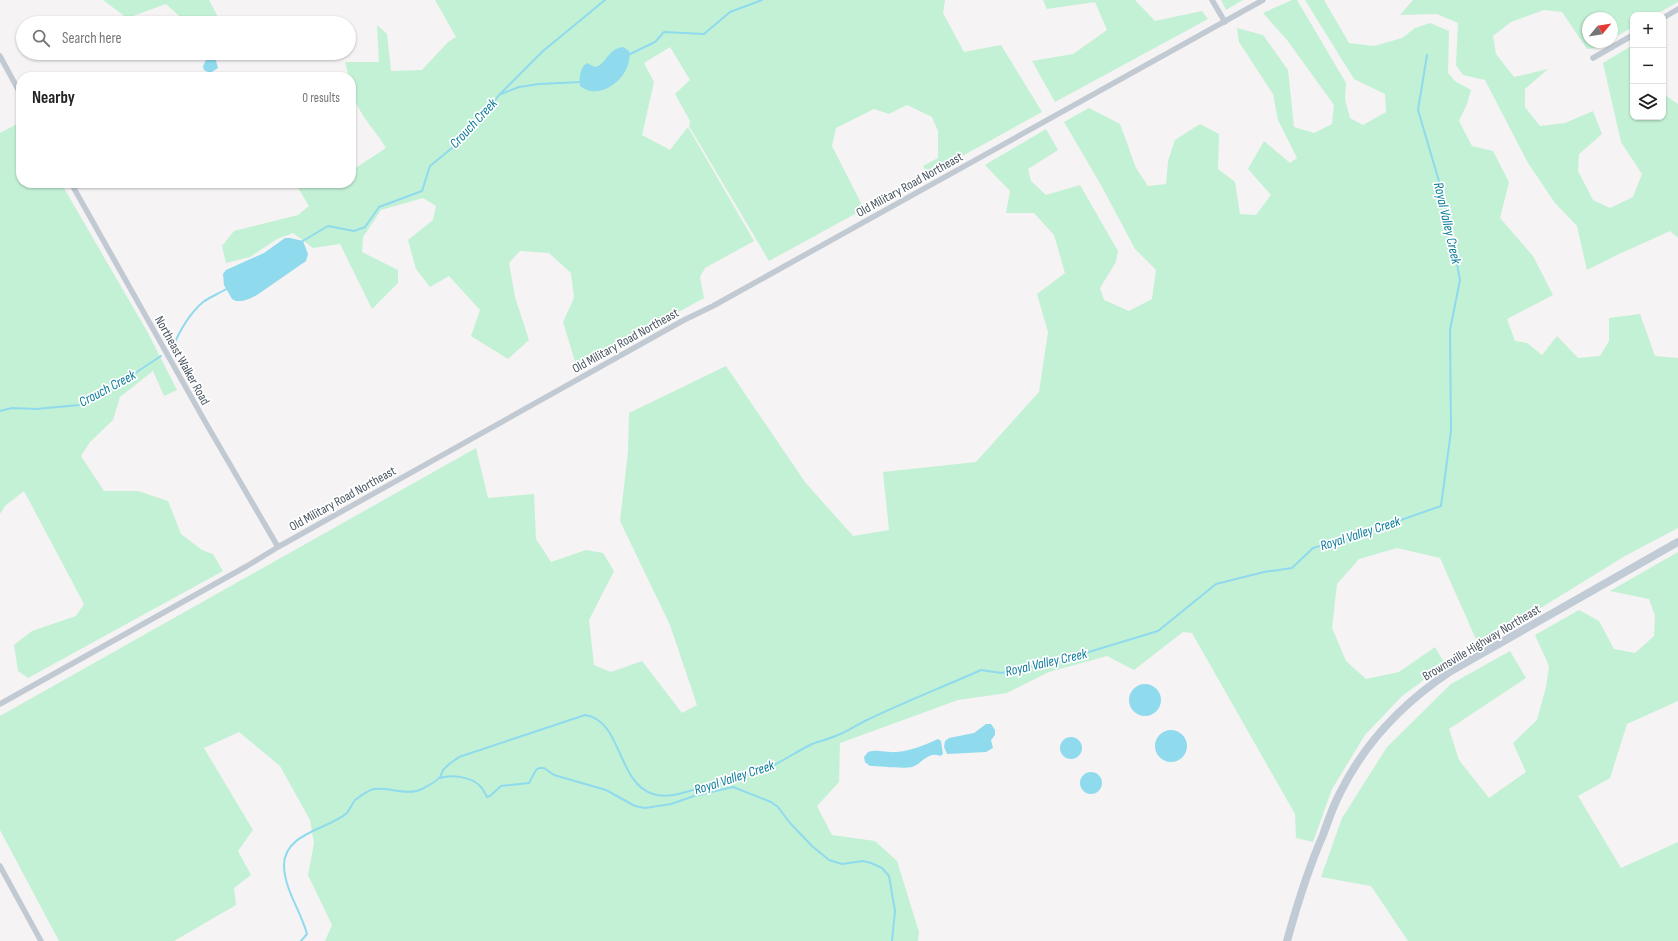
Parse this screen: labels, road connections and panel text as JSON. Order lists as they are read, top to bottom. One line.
{"streets":{"main road":["Brownsville Highway Northeast"],"street":["Old Military Road Northeast","Northeast Walker Road"]},"crossings":[["Old Military Road Northeast","Northeast Walker Road"]],"water":["Crouch Creek","Royal Valley Creek"],"north":"top right","page":{"map_buttons":["+","−"],"search":"Search here","heading":["Nearby","0 results"]}}
